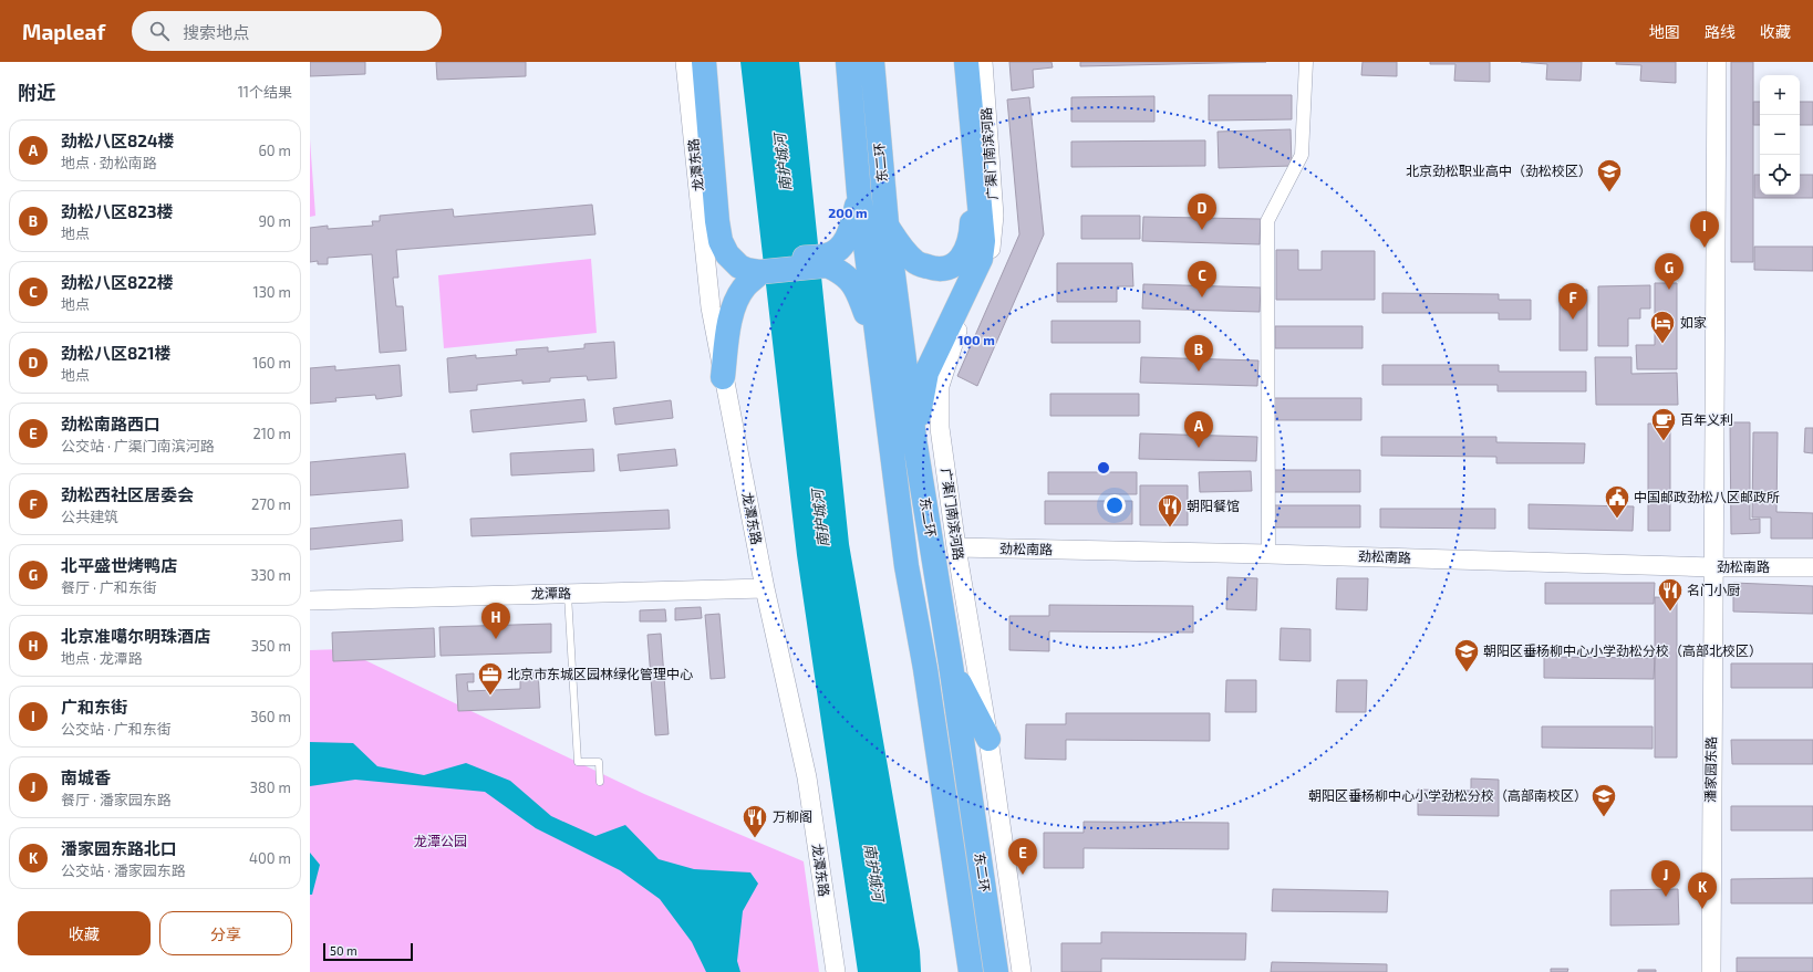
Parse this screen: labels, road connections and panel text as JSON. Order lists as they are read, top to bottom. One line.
{"streets":{"highway":["东二环"],"street":["广渠门南滨河路","龙潭东路","劲松南路","龙潭路","潘家园东路"]},"crossings":[["广渠门南滨河路","劲松南路"],["龙潭东路","龙潭路"],["劲松南路","潘家园东路"]],"water":["南护城河"],"parks":["龙潭公园"],"places":{"school or university":["北京劲松职业高中（劲松校区）","朝阳区垂杨柳中心小学劲松分校（高部北校区）","朝阳区垂杨柳中心小学劲松分校（高部南校区）"],"hotel":["如家"],"cafe":["百年义利"],"public building":["中国邮政劲松八区邮政所"],"restaurant":["朝阳餐馆","名门小厨","万柳阁"],"office":["北京市东城区园林绿化管理中心"]},"scale_bar":"50 m","page":{"header":"Mapleaf","search":"搜索地点","nav":["地图","路线","收藏"],"heading":["附近","11个结果"],"map_buttons":["+","−"],"list":[{"mark":"A","name":"劲松八区824楼","note":"地点 · 劲松南路","value":"60 m"},{"mark":"B","name":"劲松八区823楼","note":"地点","value":"90 m"},{"mark":"C","name":"劲松八区822楼","note":"地点","value":"130 m"},{"mark":"D","name":"劲松八区821楼","note":"地点","value":"160 m"},{"mark":"E","name":"劲松南路西口","note":"公交站 · 广渠门南滨河路","value":"210 m"},{"mark":"F","name":"劲松西社区居委会","note":"公共建筑","value":"270 m"},{"mark":"G","name":"北平盛世烤鸭店","note":"餐厅 · 广和东街","value":"330 m"},{"mark":"H","name":"北京准噶尔明珠酒店","note":"地点 · 龙潭路","value":"350 m"},{"mark":"I","name":"广和东街","note":"公交站 · 广和东街","value":"360 m"},{"mark":"J","name":"南城香","note":"餐厅 · 潘家园东路","value":"380 m"},{"mark":"K","name":"潘家园东路北口","note":"公交站 · 潘家园东路","value":"400 m"}],"pins":["D","I","G","C","F","B","A","H","E","J","K"],"buttons":["收藏","分享"],"scale":"50 m"},"rings":["200 m","100 m"]}
